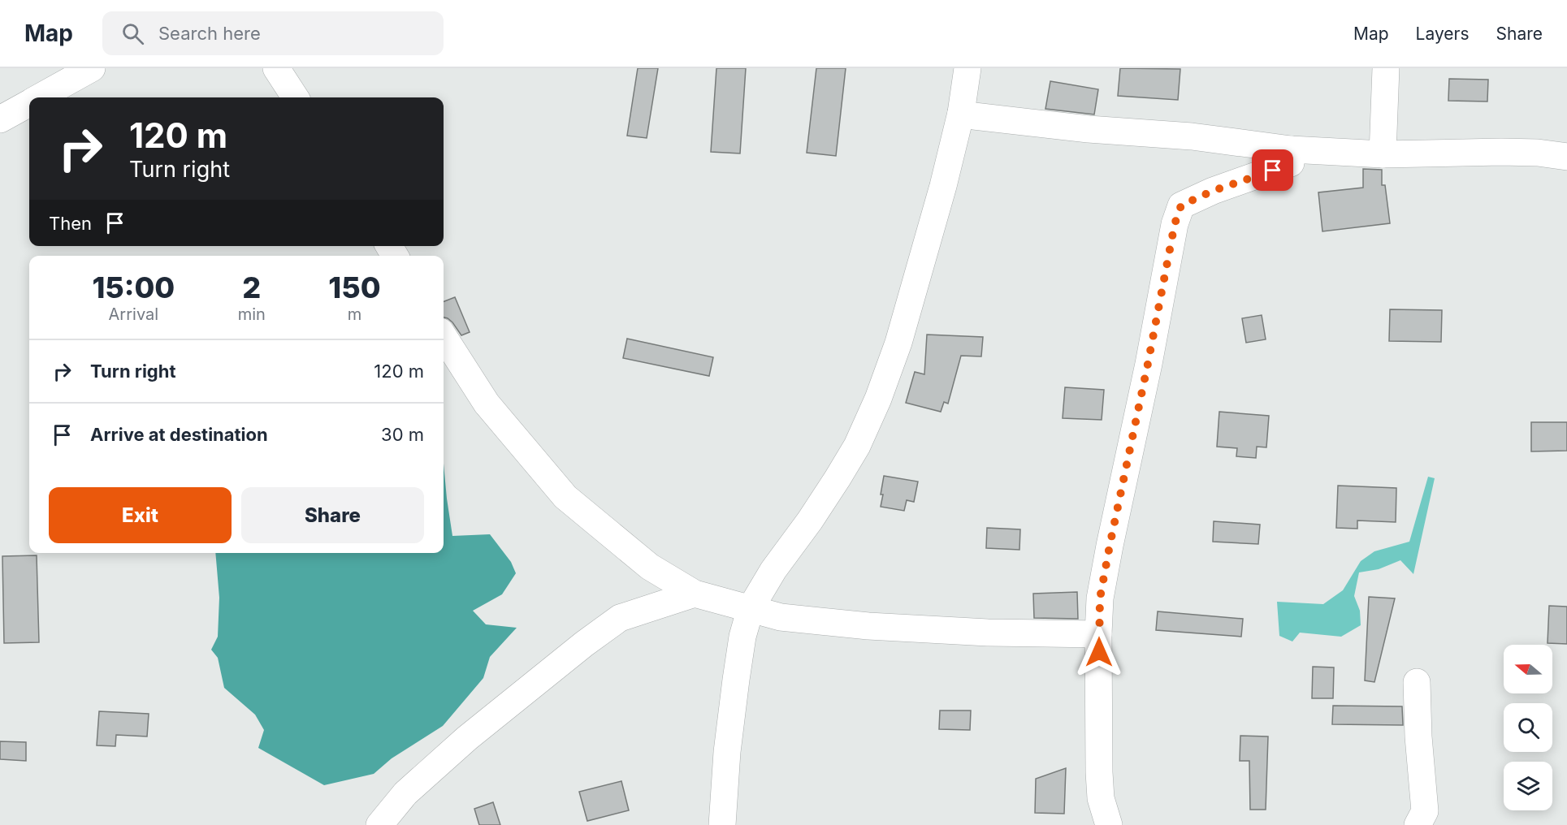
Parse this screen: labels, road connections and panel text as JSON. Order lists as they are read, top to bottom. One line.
{"north":"left","page":{"header":"Map","search":"Search here","nav":["Map","Layers","Share"],"turn":["120 m","Turn right"],"then":"Then","eta":["15:00","Arrival","2","min","150","m"],"list":[{"name":"Turn right","value":"120 m"},{"name":"Arrive at destination","value":"30 m"}],"buttons":["Exit","Share"]}}
